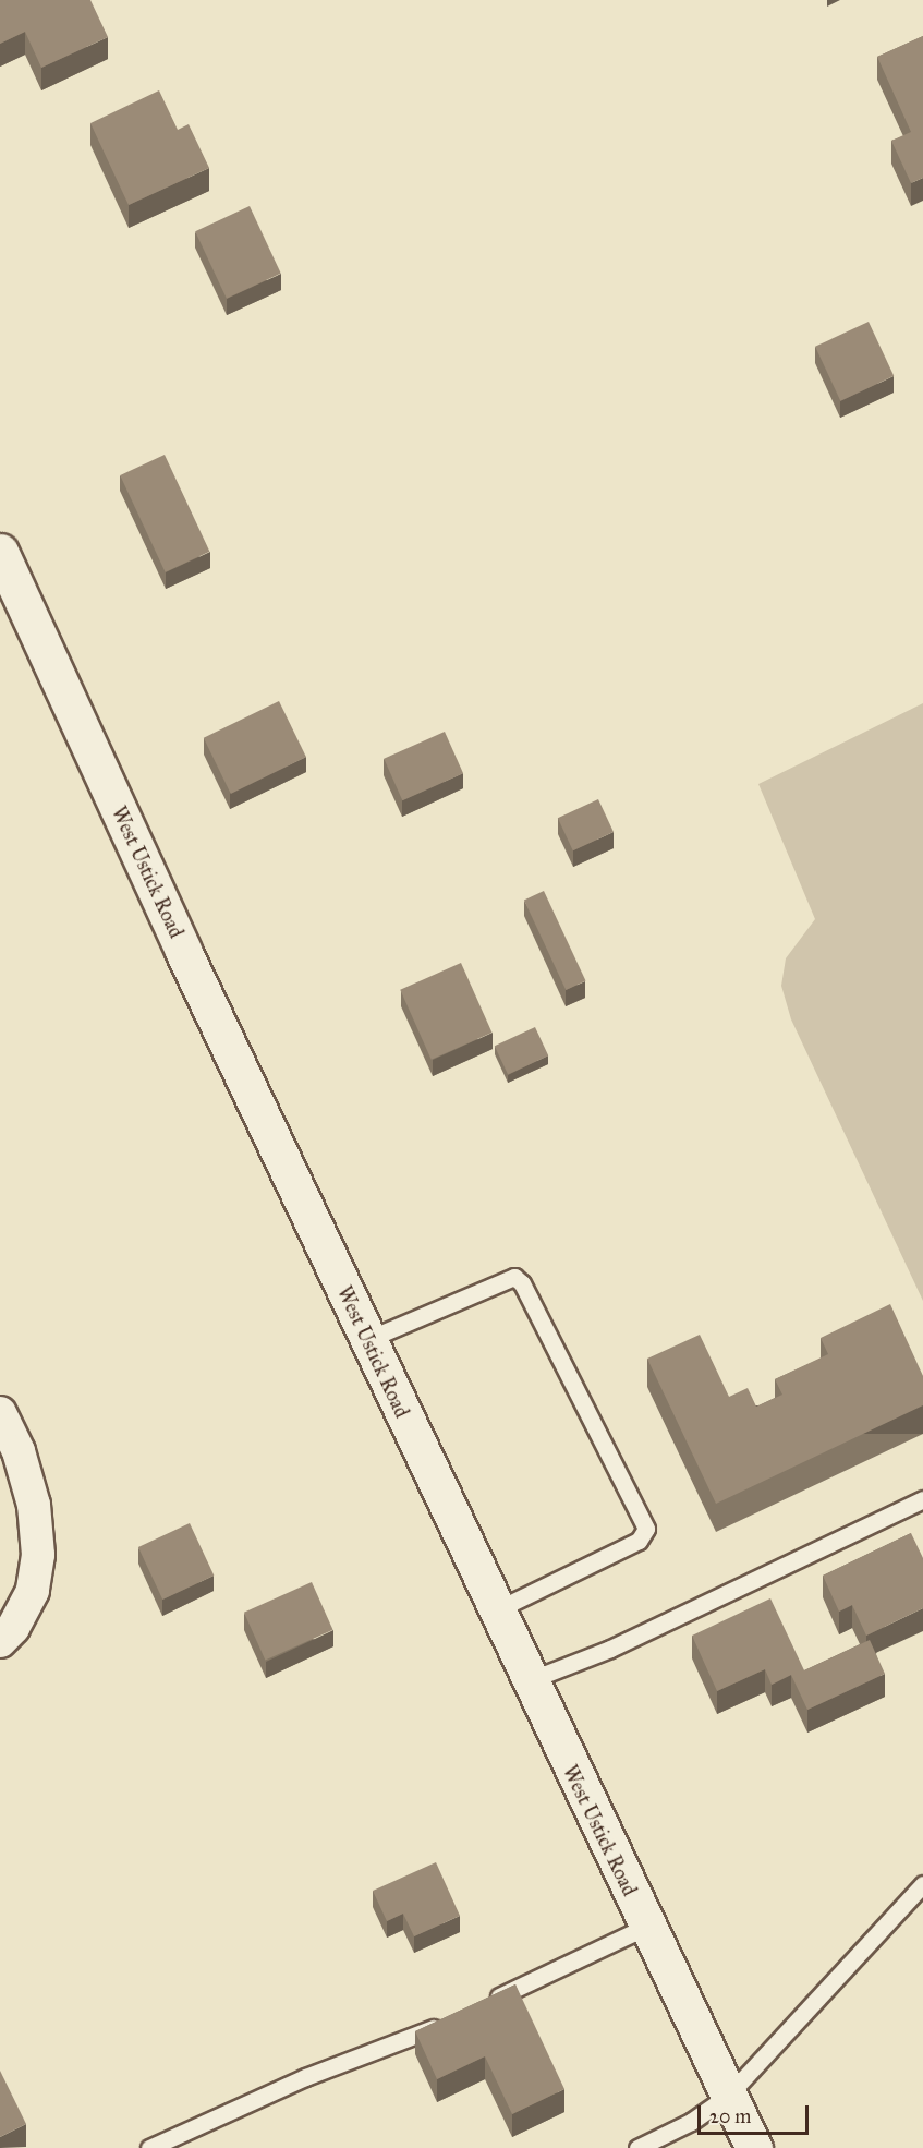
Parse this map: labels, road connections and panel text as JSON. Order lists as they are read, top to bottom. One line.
{"streets":{"main road":["West Ustick Road"]},"scale_bar":"20 m"}
